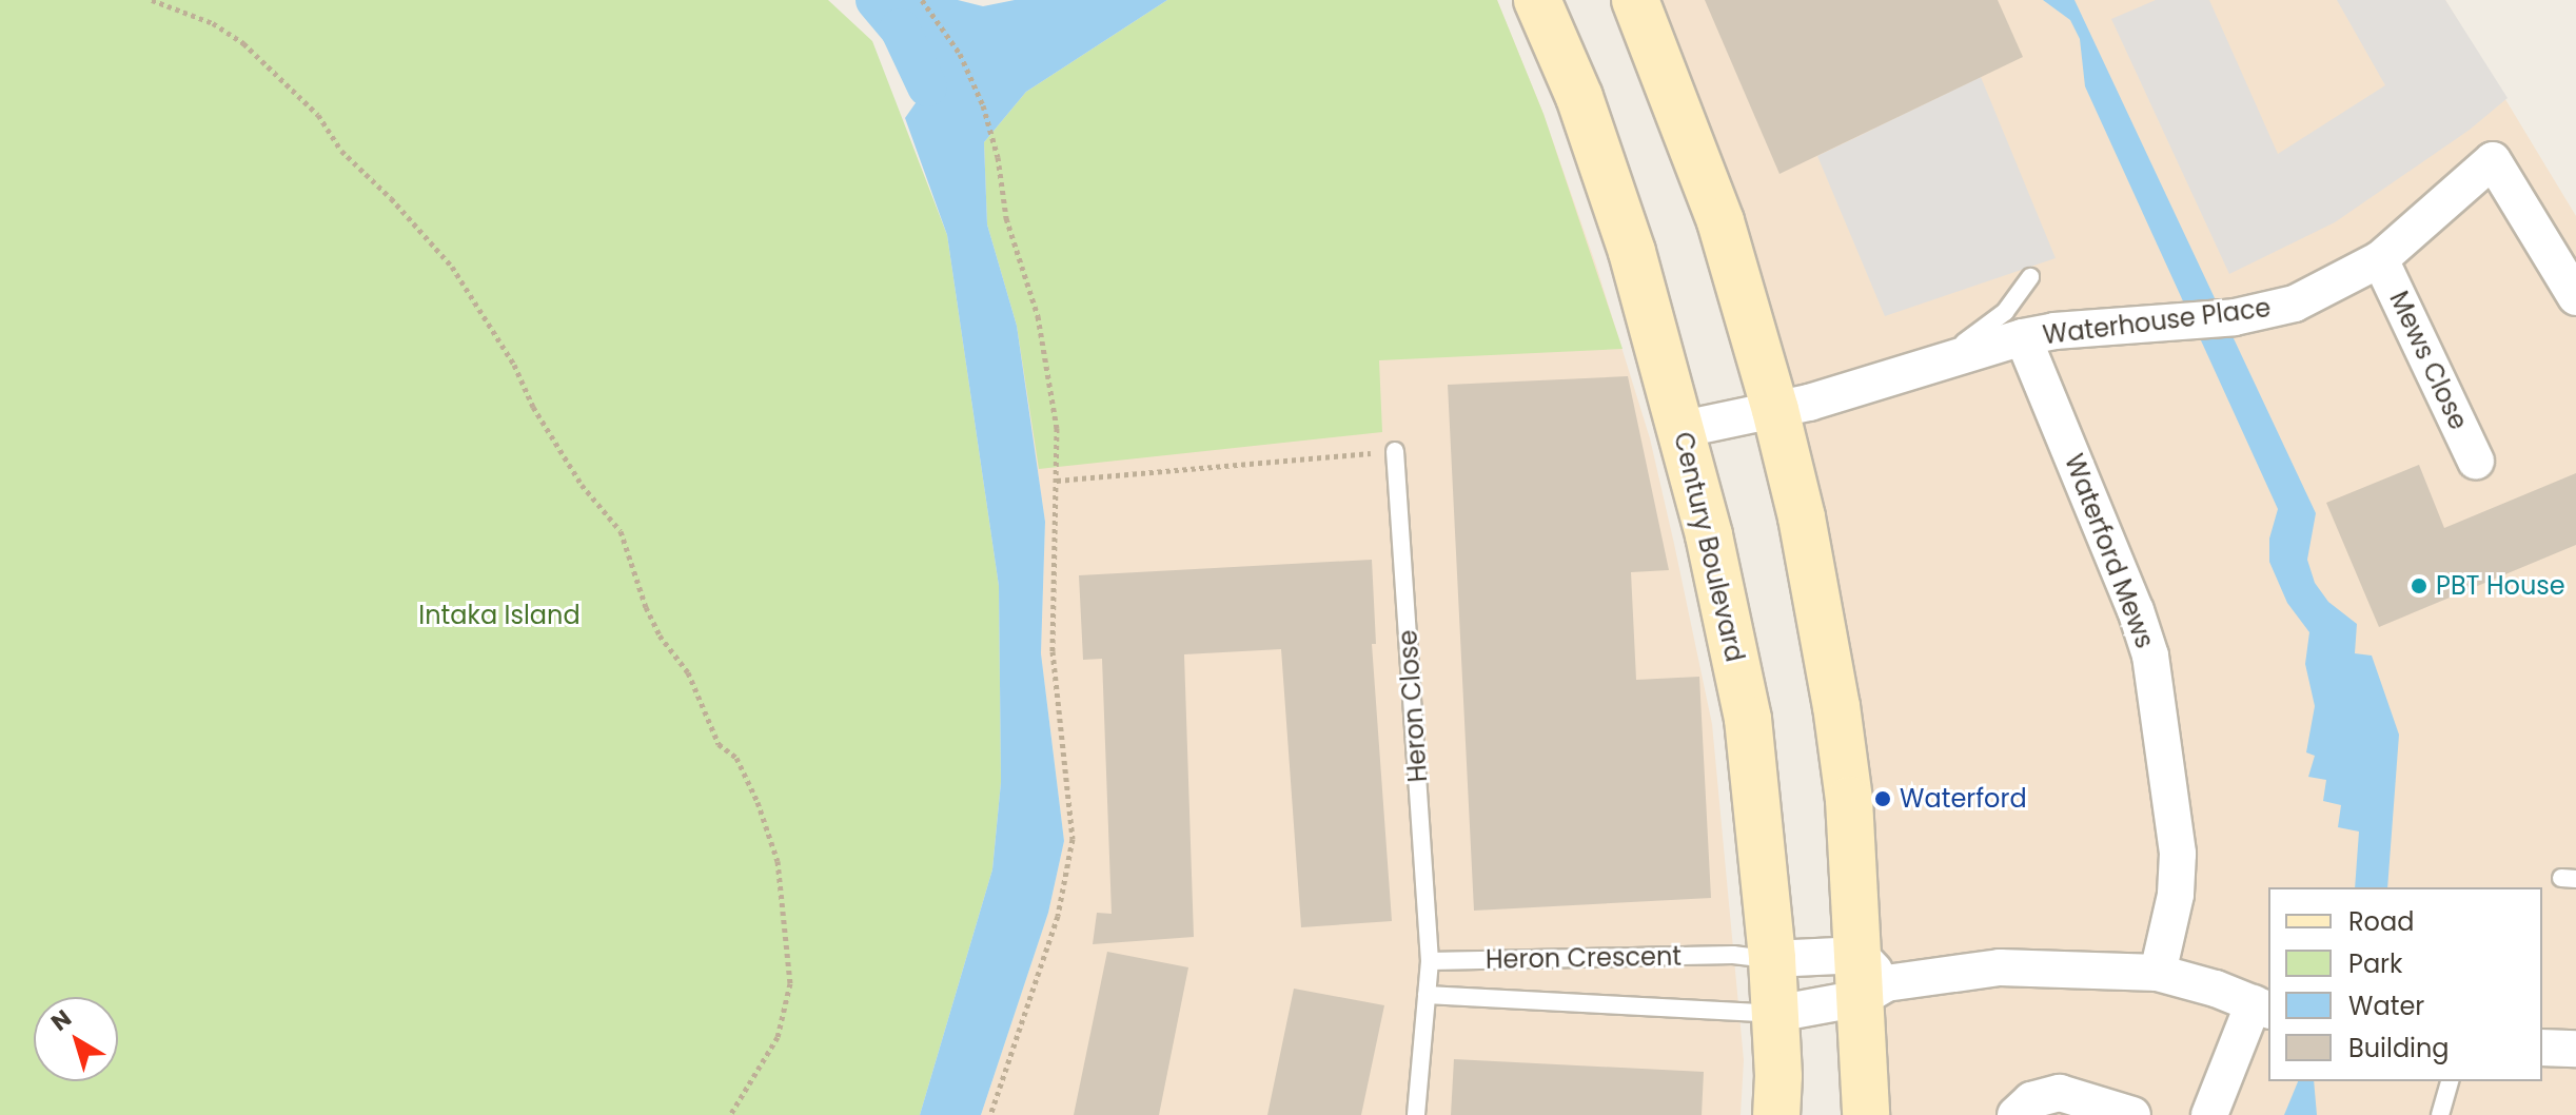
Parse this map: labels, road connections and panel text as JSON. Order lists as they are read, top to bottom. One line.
{"streets":{"main road":["Century Boulevard"],"street":["Waterhouse Place","Mews Close","Waterford Mews"],"lane":["Heron Close","Heron Crescent"]},"crossings":[["Waterhouse Place","Mews Close"],["Waterhouse Place","Century Boulevard"],["Waterhouse Place","Waterford Mews"],["Century Boulevard","Heron Crescent"],["Heron Close","Heron Crescent"]],"parks":["Intaka Island"],"places":["PBT House","Waterford"],"legend":["Road","Park","Water","Building"],"north":"top left"}
